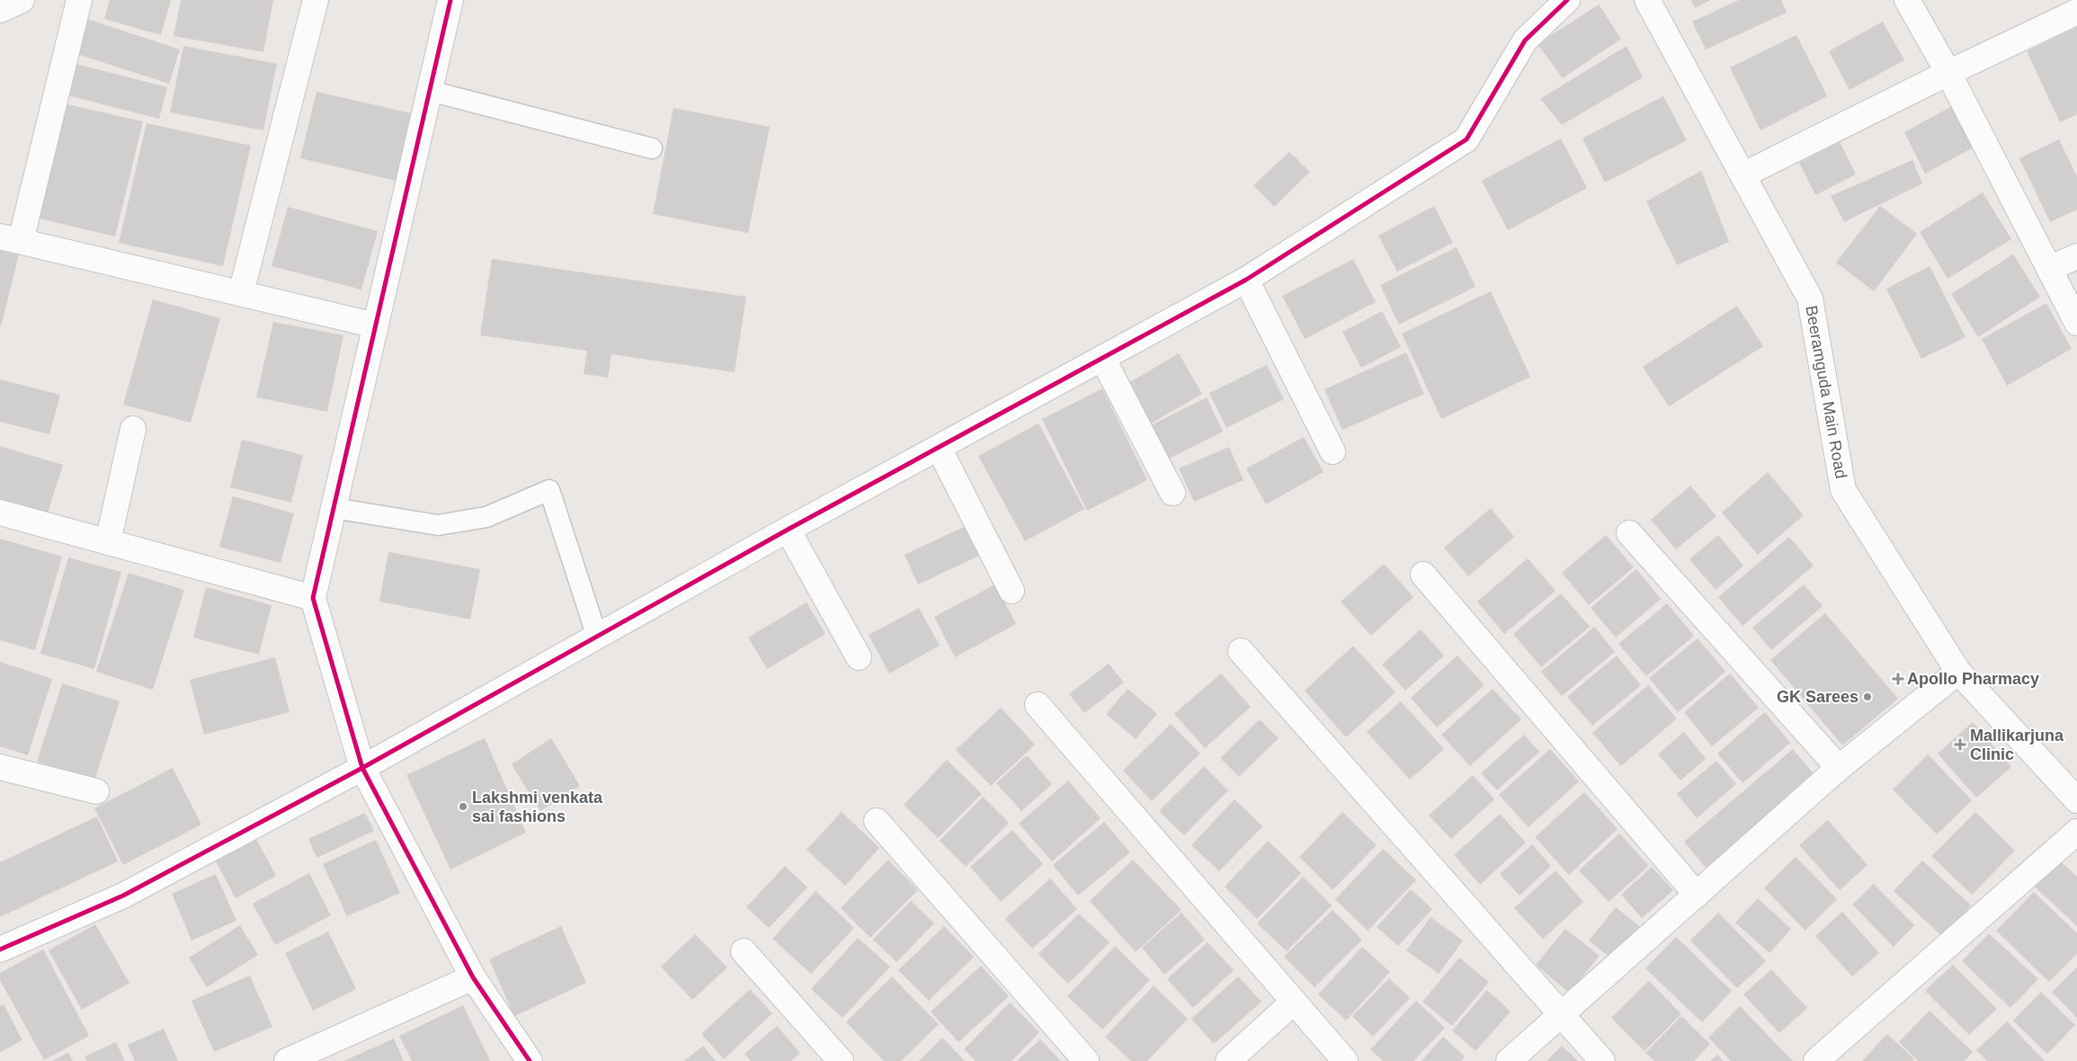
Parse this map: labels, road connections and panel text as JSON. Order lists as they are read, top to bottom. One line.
{"streets":{"street":["Beeramguda Main Road"]},"places":{"health":["Apollo Pharmacy","Mallikarjuna Clinic"],"other":["GK Sarees","Lakshmi venkata sai fashions"]}}
